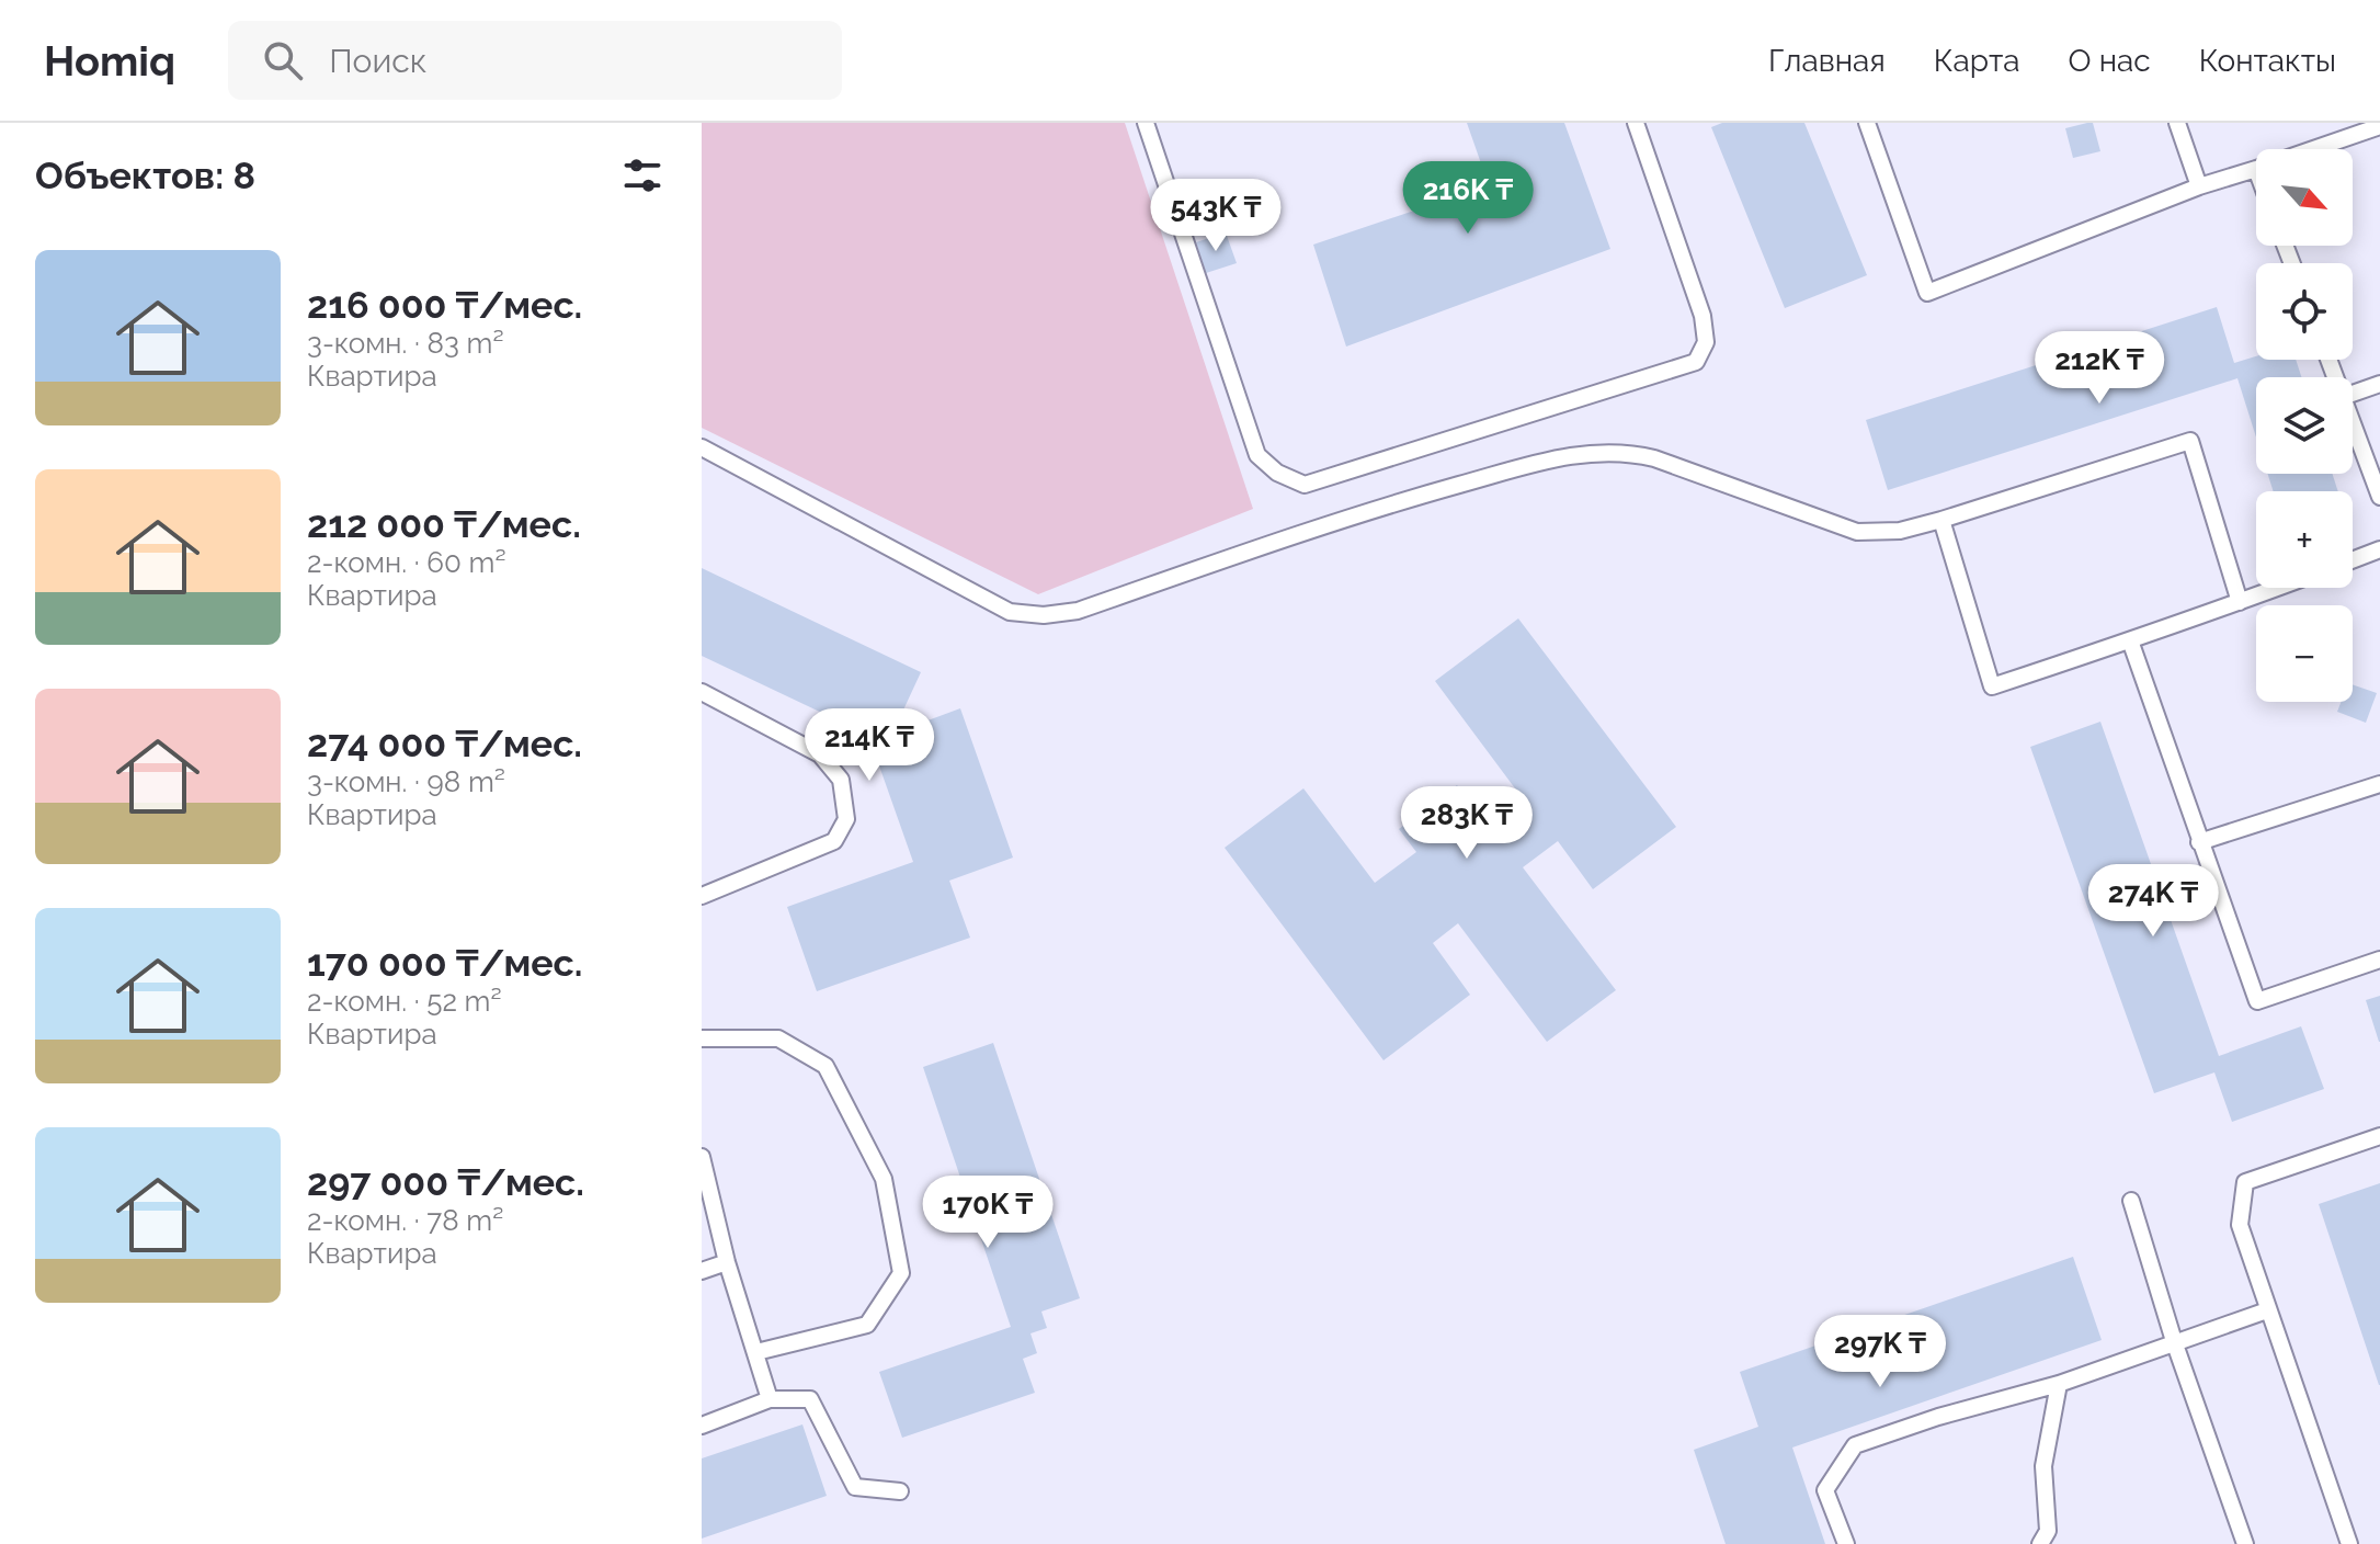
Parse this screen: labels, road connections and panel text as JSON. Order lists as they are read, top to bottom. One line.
{"north":"bottom right","page":{"header":"Homiq","search":"Поиск","nav":["Главная","Карта","О нас","Контакты"],"heading":"Объектов: 8","map_buttons":["+","−"],"price":["216K ₸","543K ₸","212K ₸","214K ₸","283K ₸","274K ₸","170K ₸","297K ₸"],"list":[{"name":"216 000 ₸/мес.","note":"3-комн. · 83 m² · Квартира"},{"name":"212 000 ₸/мес.","note":"2-комн. · 60 m² · Квартира"},{"name":"274 000 ₸/мес.","note":"3-комн. · 98 m² · Квартира"},{"name":"170 000 ₸/мес.","note":"2-комн. · 52 m² · Квартира"},{"name":"297 000 ₸/мес.","note":"2-комн. · 78 m² · Квартира"}]}}
